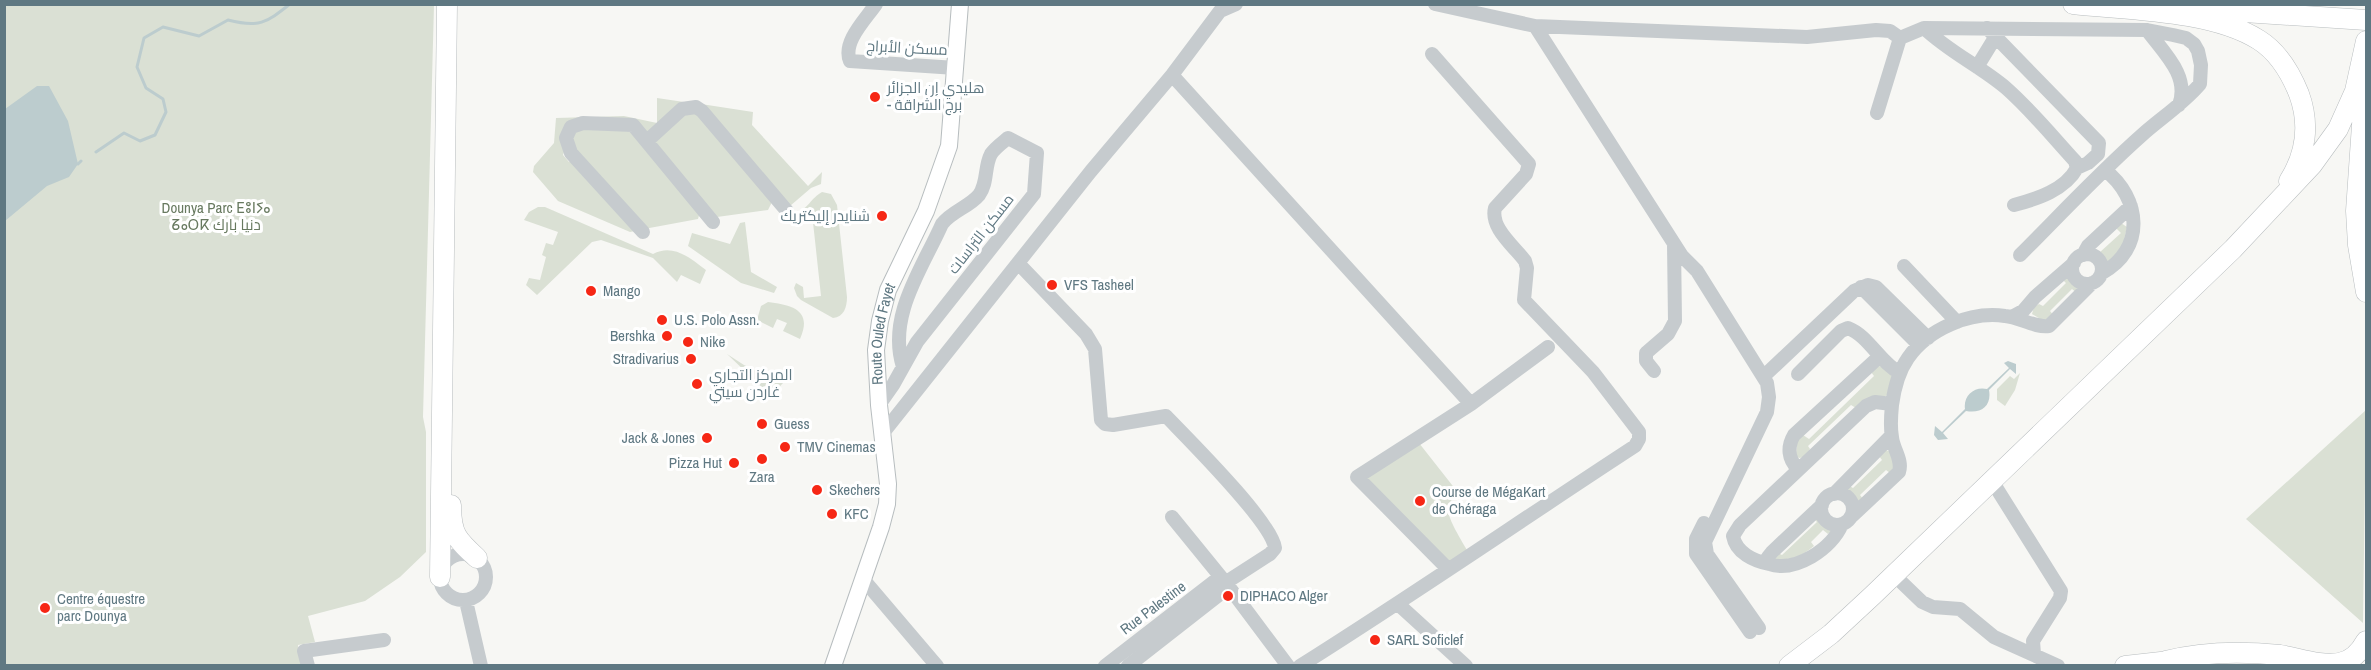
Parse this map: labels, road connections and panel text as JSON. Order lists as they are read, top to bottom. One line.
{"streets":{"main road":["Route Ouled Fayet"],"street":["مسكن الأبراج","مسكن التراسات","Rue Palestine"]},"crossings":[["مسكن الأبراج","Route Ouled Fayet"],["مسكن التراسات","Route Ouled Fayet"]],"parks":["Dounya Parc ⴹⵓⵏⵢⴰ ⵒⴰⵔⴽ دنيا بارك"],"places":["هليدي إن الجزائر - برج الشراقة","شنايدر إليكتريك","VFS Tasheel","Mango","U.S. Polo Assn.","Bershka","Nike","Stradivarius","المركز التجاري غاردن سيتي","Guess","Jack & Jones","TMV Cinemas","Zara","Pizza Hut","Skechers","Course de MégaKart de Chéraga","KFC","DIPHACO Alger","Centre équestre parc Dounya","SARL Soficlef"]}
